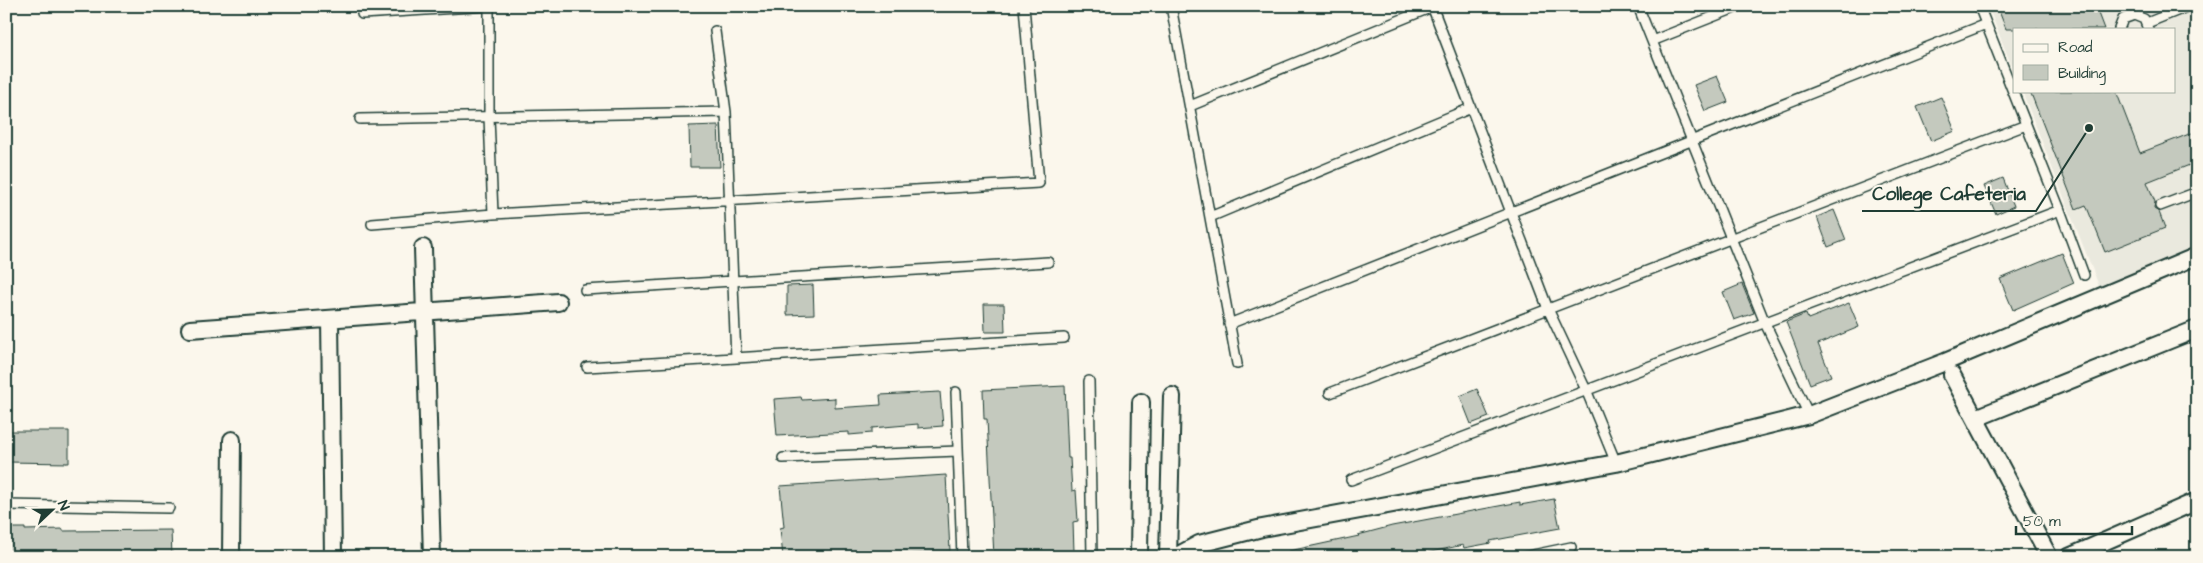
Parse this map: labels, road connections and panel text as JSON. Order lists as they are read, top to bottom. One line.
{"places":["College Cafeteria"],"legend":["Road","Building"],"scale_bar":"50 m","north":"right"}
